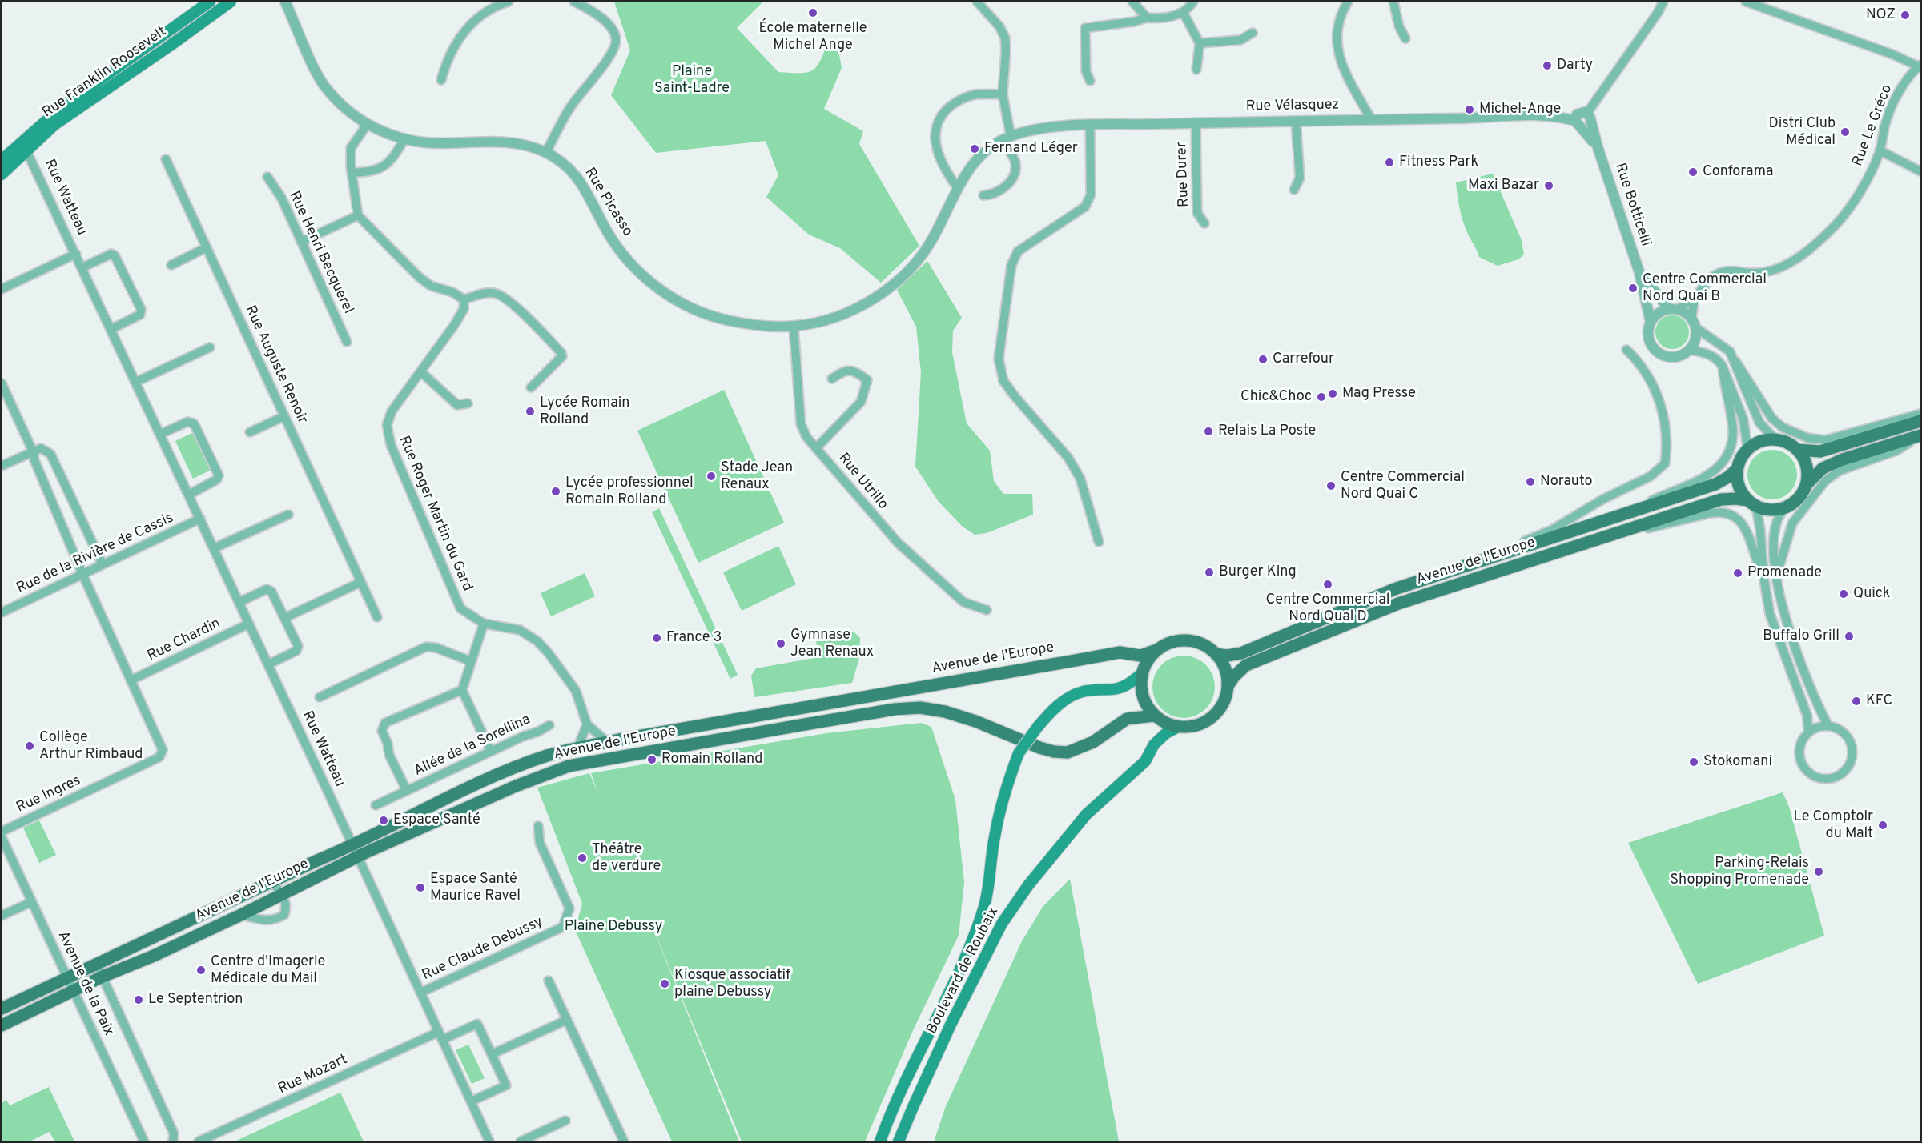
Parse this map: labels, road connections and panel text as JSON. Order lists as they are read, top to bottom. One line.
{"streets":{"main road":["Rue Franklin Roosevelt","Avenue de l'Europe","Boulevard de Roubaix"],"street":["Rue Vélasquez","Rue Le Gréco","Rue Durer","Rue Watteau","Rue Picasso","Rue Botticelli","Rue Henri Becquerel","Rue Auguste Renoir","Rue Utrillo","Rue Roger Martin du Gard","Rue de la Rivière de Cassis","Rue Chardin","Allée de la Sorellina","Rue Ingres","Rue Claude Debussy","Avenue de la Paix","Rue Mozart"]},"crossings":[["Rue Franklin Roosevelt","Rue Watteau"],["Rue Vélasquez","Rue Durer"],["Rue Vélasquez","Rue Picasso"],["Rue Vélasquez","Rue Botticelli"],["Rue Le Gréco","Rue Botticelli"],["Rue Watteau","Rue de la Rivière de Cassis"],["Rue Watteau","Avenue de l'Europe"],["Rue Watteau","Rue Chardin"],["Rue Watteau","Rue Claude Debussy"],["Rue Watteau","Rue Mozart"],["Rue Picasso","Rue Utrillo"],["Avenue de l'Europe","Boulevard de Roubaix"],["Avenue de l'Europe","Avenue de la Paix"],["Rue Chardin","Rue Ingres"]],"parks":["Plaine Saint-Ladre","Plaine Debussy"],"places":["École maternelle Michel Ange","NOZ","Darty","Michel-Ange","Distri Club Médical","Fernand Léger","Fitness Park","Conforama","Maxi Bazar","Centre Commercial Nord Quai B","Carrefour","Mag Presse","Chic&Choc","Lycée Romain Rolland","Relais La Poste","Stade Jean Renaux","Norauto","Centre Commercial Nord Quai C","Lycée professionnel Romain Rolland","Burger King","Promenade","Centre Commercial Nord Quai D","Quick","Buffalo Grill","France 3","Gymnase Jean Renaux","KFC","Collège Arthur Rimbaud","Romain Rolland","Stokomani","Espace Santé","Le Comptoir du Malt","Théâtre de verdure","Parking-Relais Shopping Promenade","Espace Santé Maurice Ravel","Centre d'Imagerie Médicale du Mail","Kiosque associatif plaine Debussy","Le Septentrion"]}
